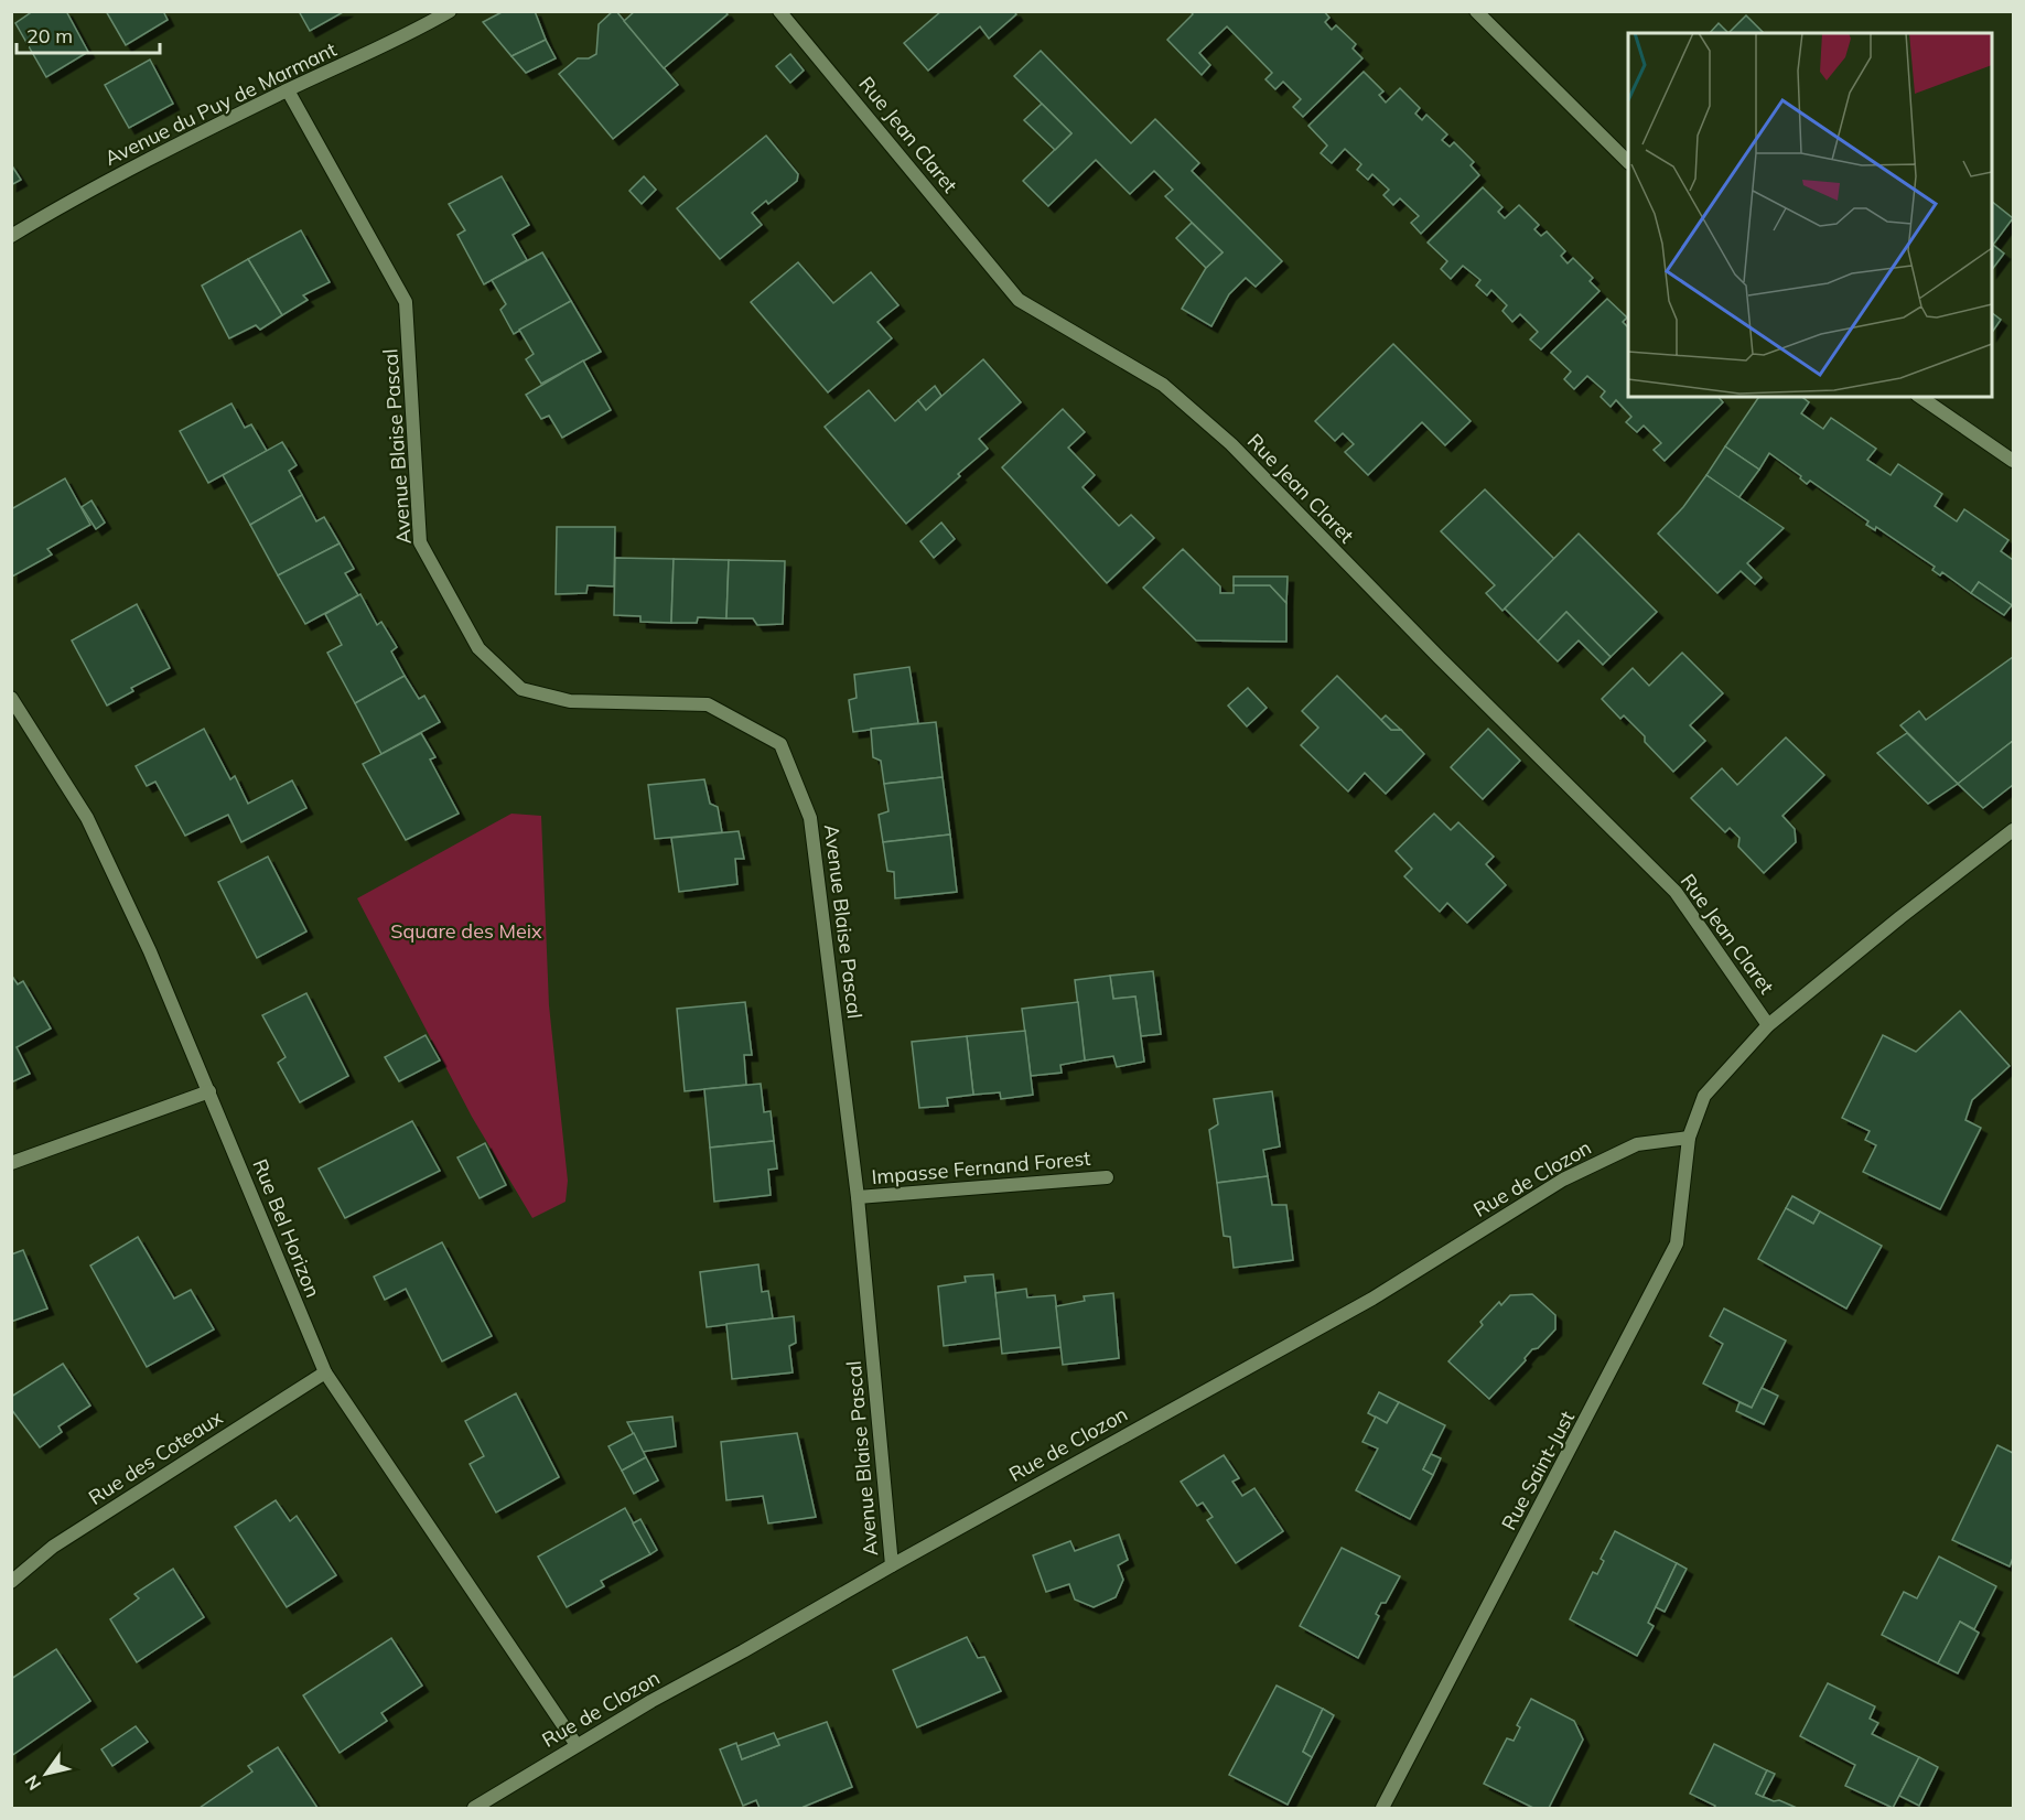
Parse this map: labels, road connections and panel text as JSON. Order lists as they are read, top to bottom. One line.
{"streets":{"street":["Avenue du Puy de Marmant","Rue Jean Claret","Avenue Blaise Pascal","Impasse Fernand Forest","Rue de Clozon","Rue Bel Horizon","Rue des Coteaux","Rue Saint-Just"]},"crossings":[["Avenue du Puy de Marmant","Avenue Blaise Pascal"],["Rue Jean Claret","Rue Saint-Just"],["Avenue Blaise Pascal","Impasse Fernand Forest"],["Avenue Blaise Pascal","Rue de Clozon"],["Rue de Clozon","Rue Bel Horizon"],["Rue de Clozon","Rue Saint-Just"],["Rue Bel Horizon","Rue des Coteaux"]],"parks":["Square des Meix"],"scale_bar":"20 m","north":"bottom left"}
